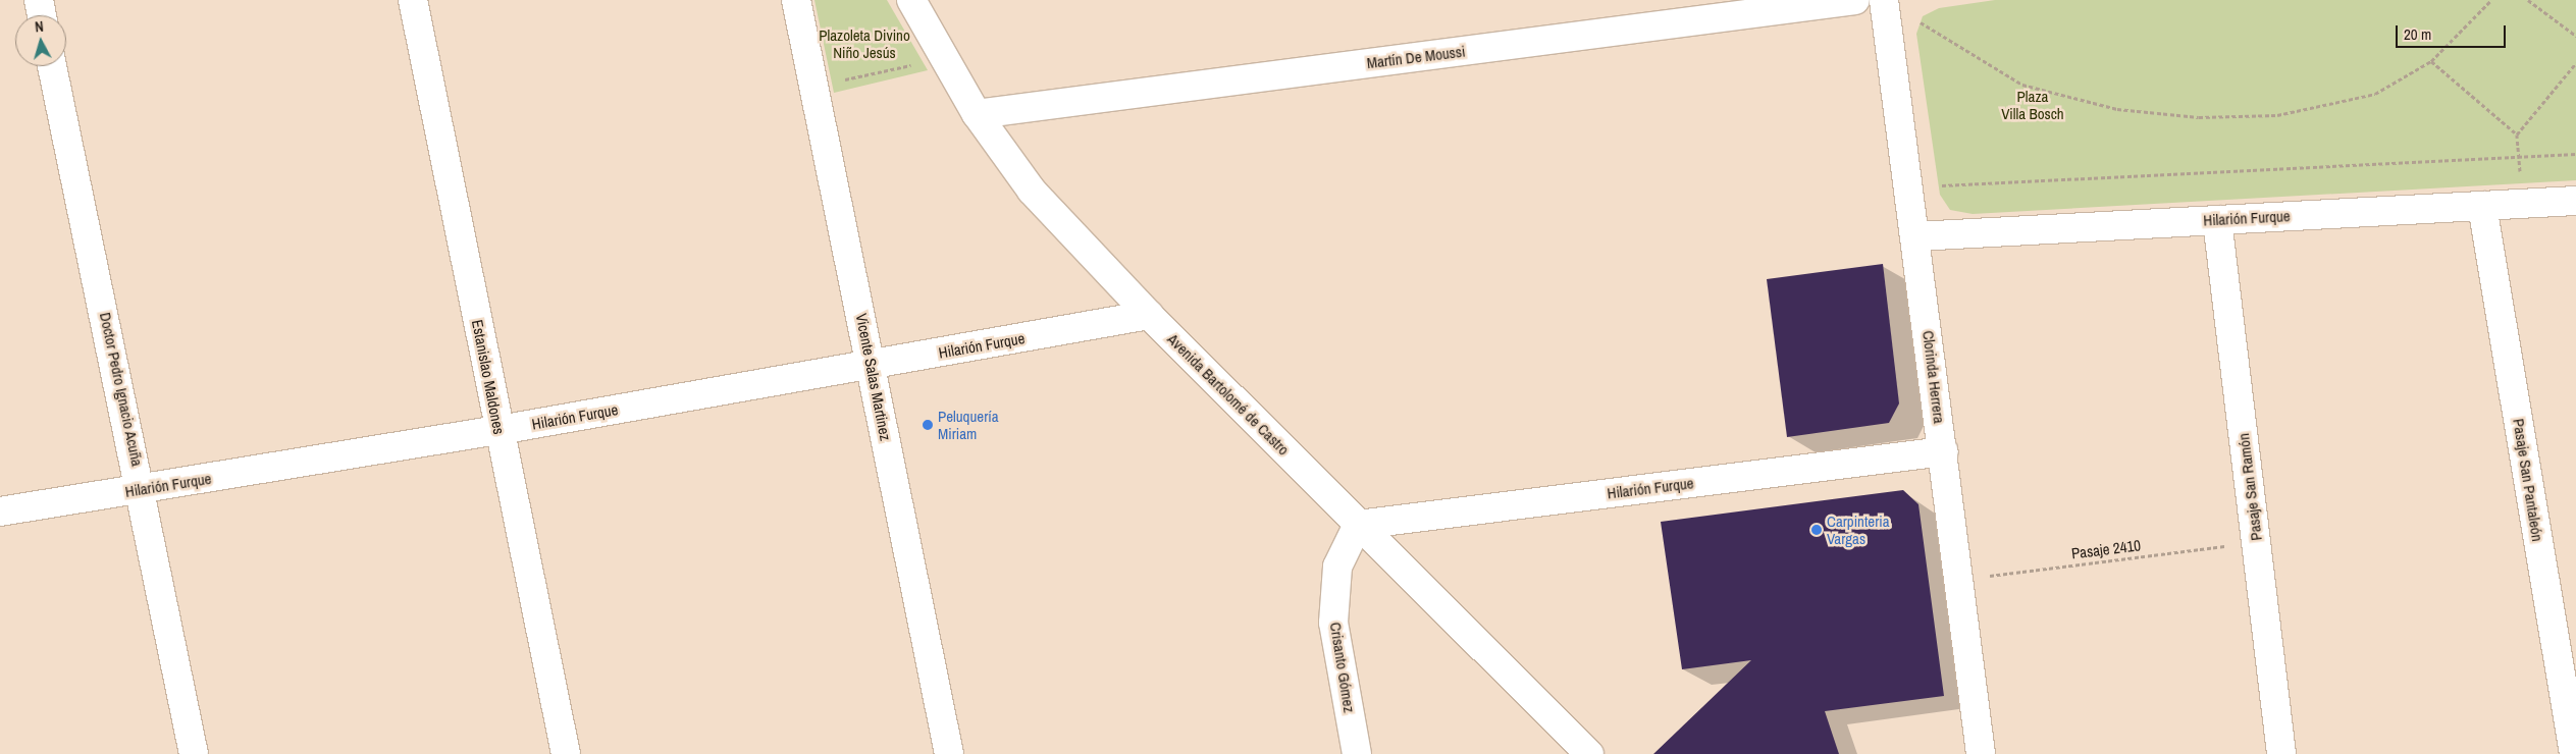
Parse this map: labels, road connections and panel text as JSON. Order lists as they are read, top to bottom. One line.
{"streets":{"street":["Martín De Moussi","Hilarión Furque","Estanislao Maldones","Vicente Salas Martinez","Clorinda Herrera","Doctor Pedro Ignacio Acuña","Avenida Bartolomé de Castro","Pasaje San Pantaleón","Pasaje San Ramón","Crisanto Gómez"],"path":["Pasaje 2410"]},"crossings":[["Martín De Moussi","Avenida Bartolomé de Castro"],["Hilarión Furque","Estanislao Maldones"],["Hilarión Furque","Vicente Salas Martinez"],["Hilarión Furque","Clorinda Herrera"],["Hilarión Furque","Doctor Pedro Ignacio Acuña"],["Hilarión Furque","Avenida Bartolomé de Castro"],["Hilarión Furque","Pasaje San Pantaleón"],["Hilarión Furque","Pasaje San Ramón"],["Hilarión Furque","Crisanto Gómez"],["Clorinda Herrera","Pasaje 2410"],["Avenida Bartolomé de Castro","Crisanto Gómez"],["Pasaje San Ramón","Pasaje 2410"]],"parks":["Plazoleta Divino Niño Jesús","Plaza Villa Bosch"],"places":["Peluquería Miriam","Carpinteria Vargas"],"scale_bar":"20 m","north":"top"}
